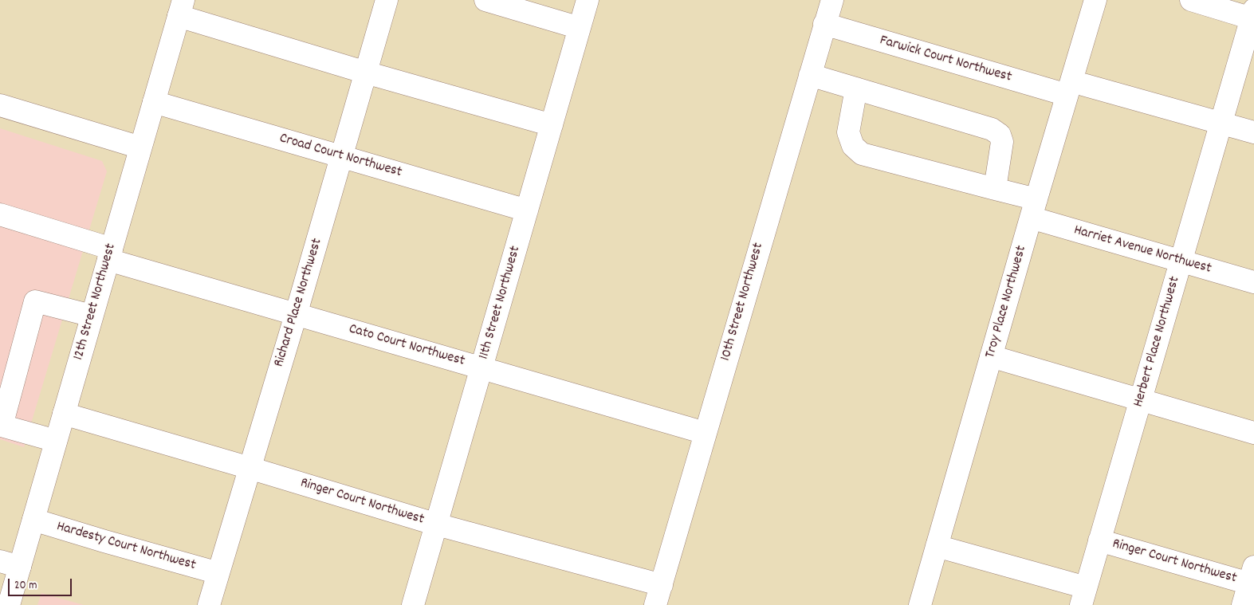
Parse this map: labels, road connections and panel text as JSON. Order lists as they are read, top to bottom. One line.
{"streets":{"street":["Farwick Court Northwest","Croad Court Northwest","Harriet Avenue Northwest","12th Street Northwest","10th Street Northwest","Troy Place Northwest","Richard Place Northwest","11th Street Northwest","Herbert Place Northwest","Cato Court Northwest","Ringer Court Northwest","Hardesty Court Northwest"]},"crossings":[["Farwick Court Northwest","10th Street Northwest"],["Farwick Court Northwest","Troy Place Northwest"],["Farwick Court Northwest","Herbert Place Northwest"],["Croad Court Northwest","12th Street Northwest"],["Croad Court Northwest","Richard Place Northwest"],["Croad Court Northwest","11th Street Northwest"],["Harriet Avenue Northwest","Troy Place Northwest"],["Harriet Avenue Northwest","Herbert Place Northwest"],["12th Street Northwest","Cato Court Northwest"],["12th Street Northwest","Ringer Court Northwest"],["12th Street Northwest","Hardesty Court Northwest"],["10th Street Northwest","Cato Court Northwest"],["10th Street Northwest","Ringer Court Northwest"],["Richard Place Northwest","Cato Court Northwest"],["Richard Place Northwest","Ringer Court Northwest"],["Richard Place Northwest","Hardesty Court Northwest"],["11th Street Northwest","Cato Court Northwest"],["11th Street Northwest","Ringer Court Northwest"],["Herbert Place Northwest","Ringer Court Northwest"]],"scale_bar":"20 m"}
